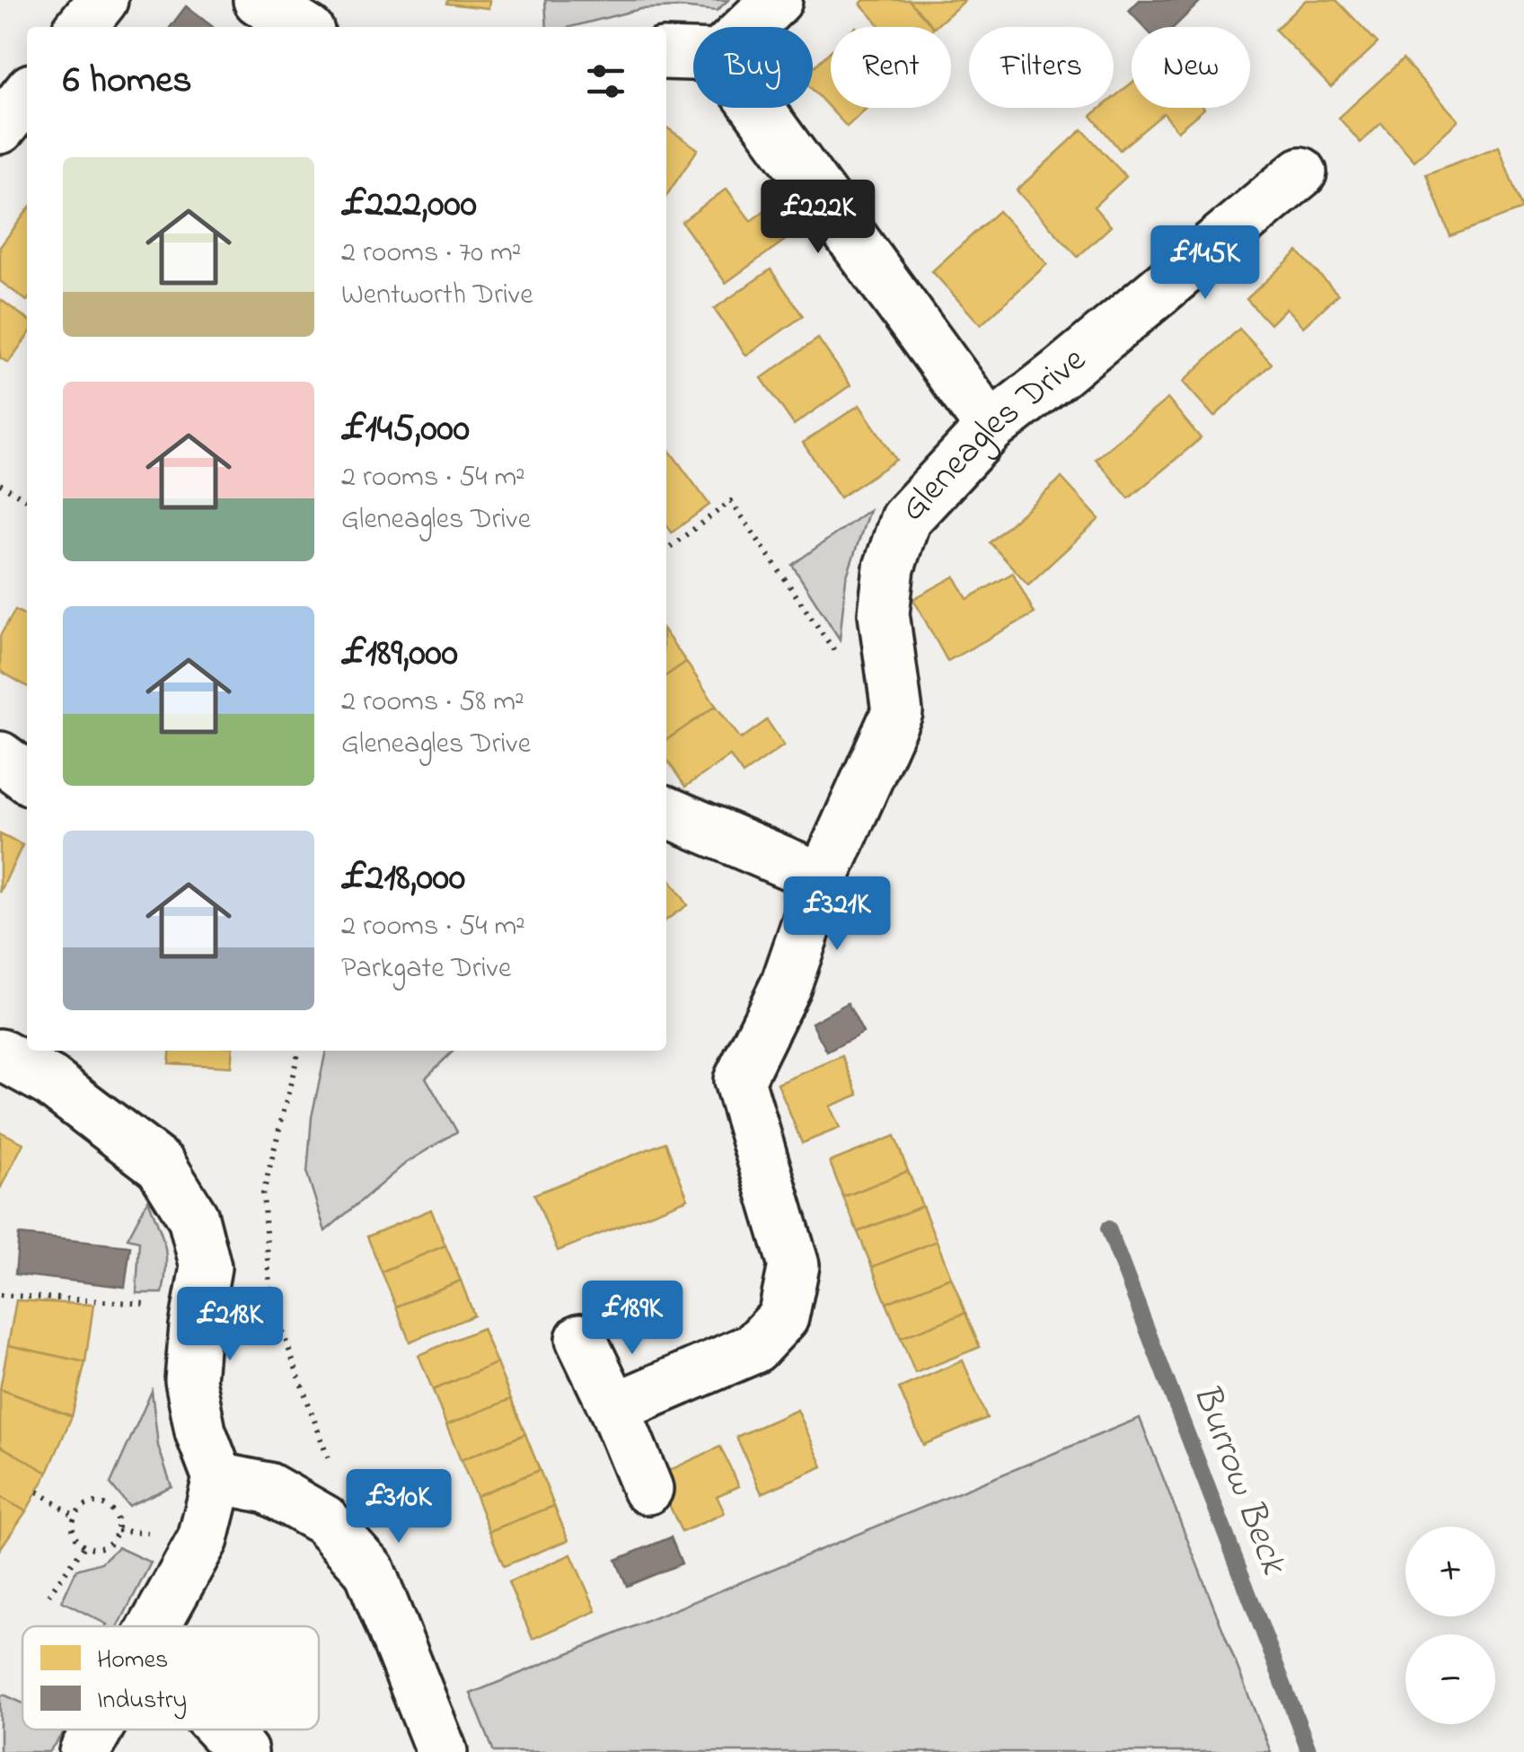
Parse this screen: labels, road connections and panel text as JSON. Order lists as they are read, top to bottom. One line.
{"streets":{"street":["Gleneagles Drive"]},"water":["Burrow Beck"],"legend":["Homes","Industry"],"page":{"chip":["Buy","Rent","Filters","New"],"heading":"6 homes","list":[{"name":"£222,000","note":"2 rooms · 70 m² · Wentworth Drive"},{"name":"£145,000","note":"2 rooms · 54 m² · Gleneagles Drive"},{"name":"£189,000","note":"2 rooms · 58 m² · Gleneagles Drive"},{"name":"£218,000","note":"2 rooms · 54 m² · Parkgate Drive"}],"price":["£222K","£145K","£321K","£189K","£218K","£310K"],"map_buttons":["+","−"]}}
